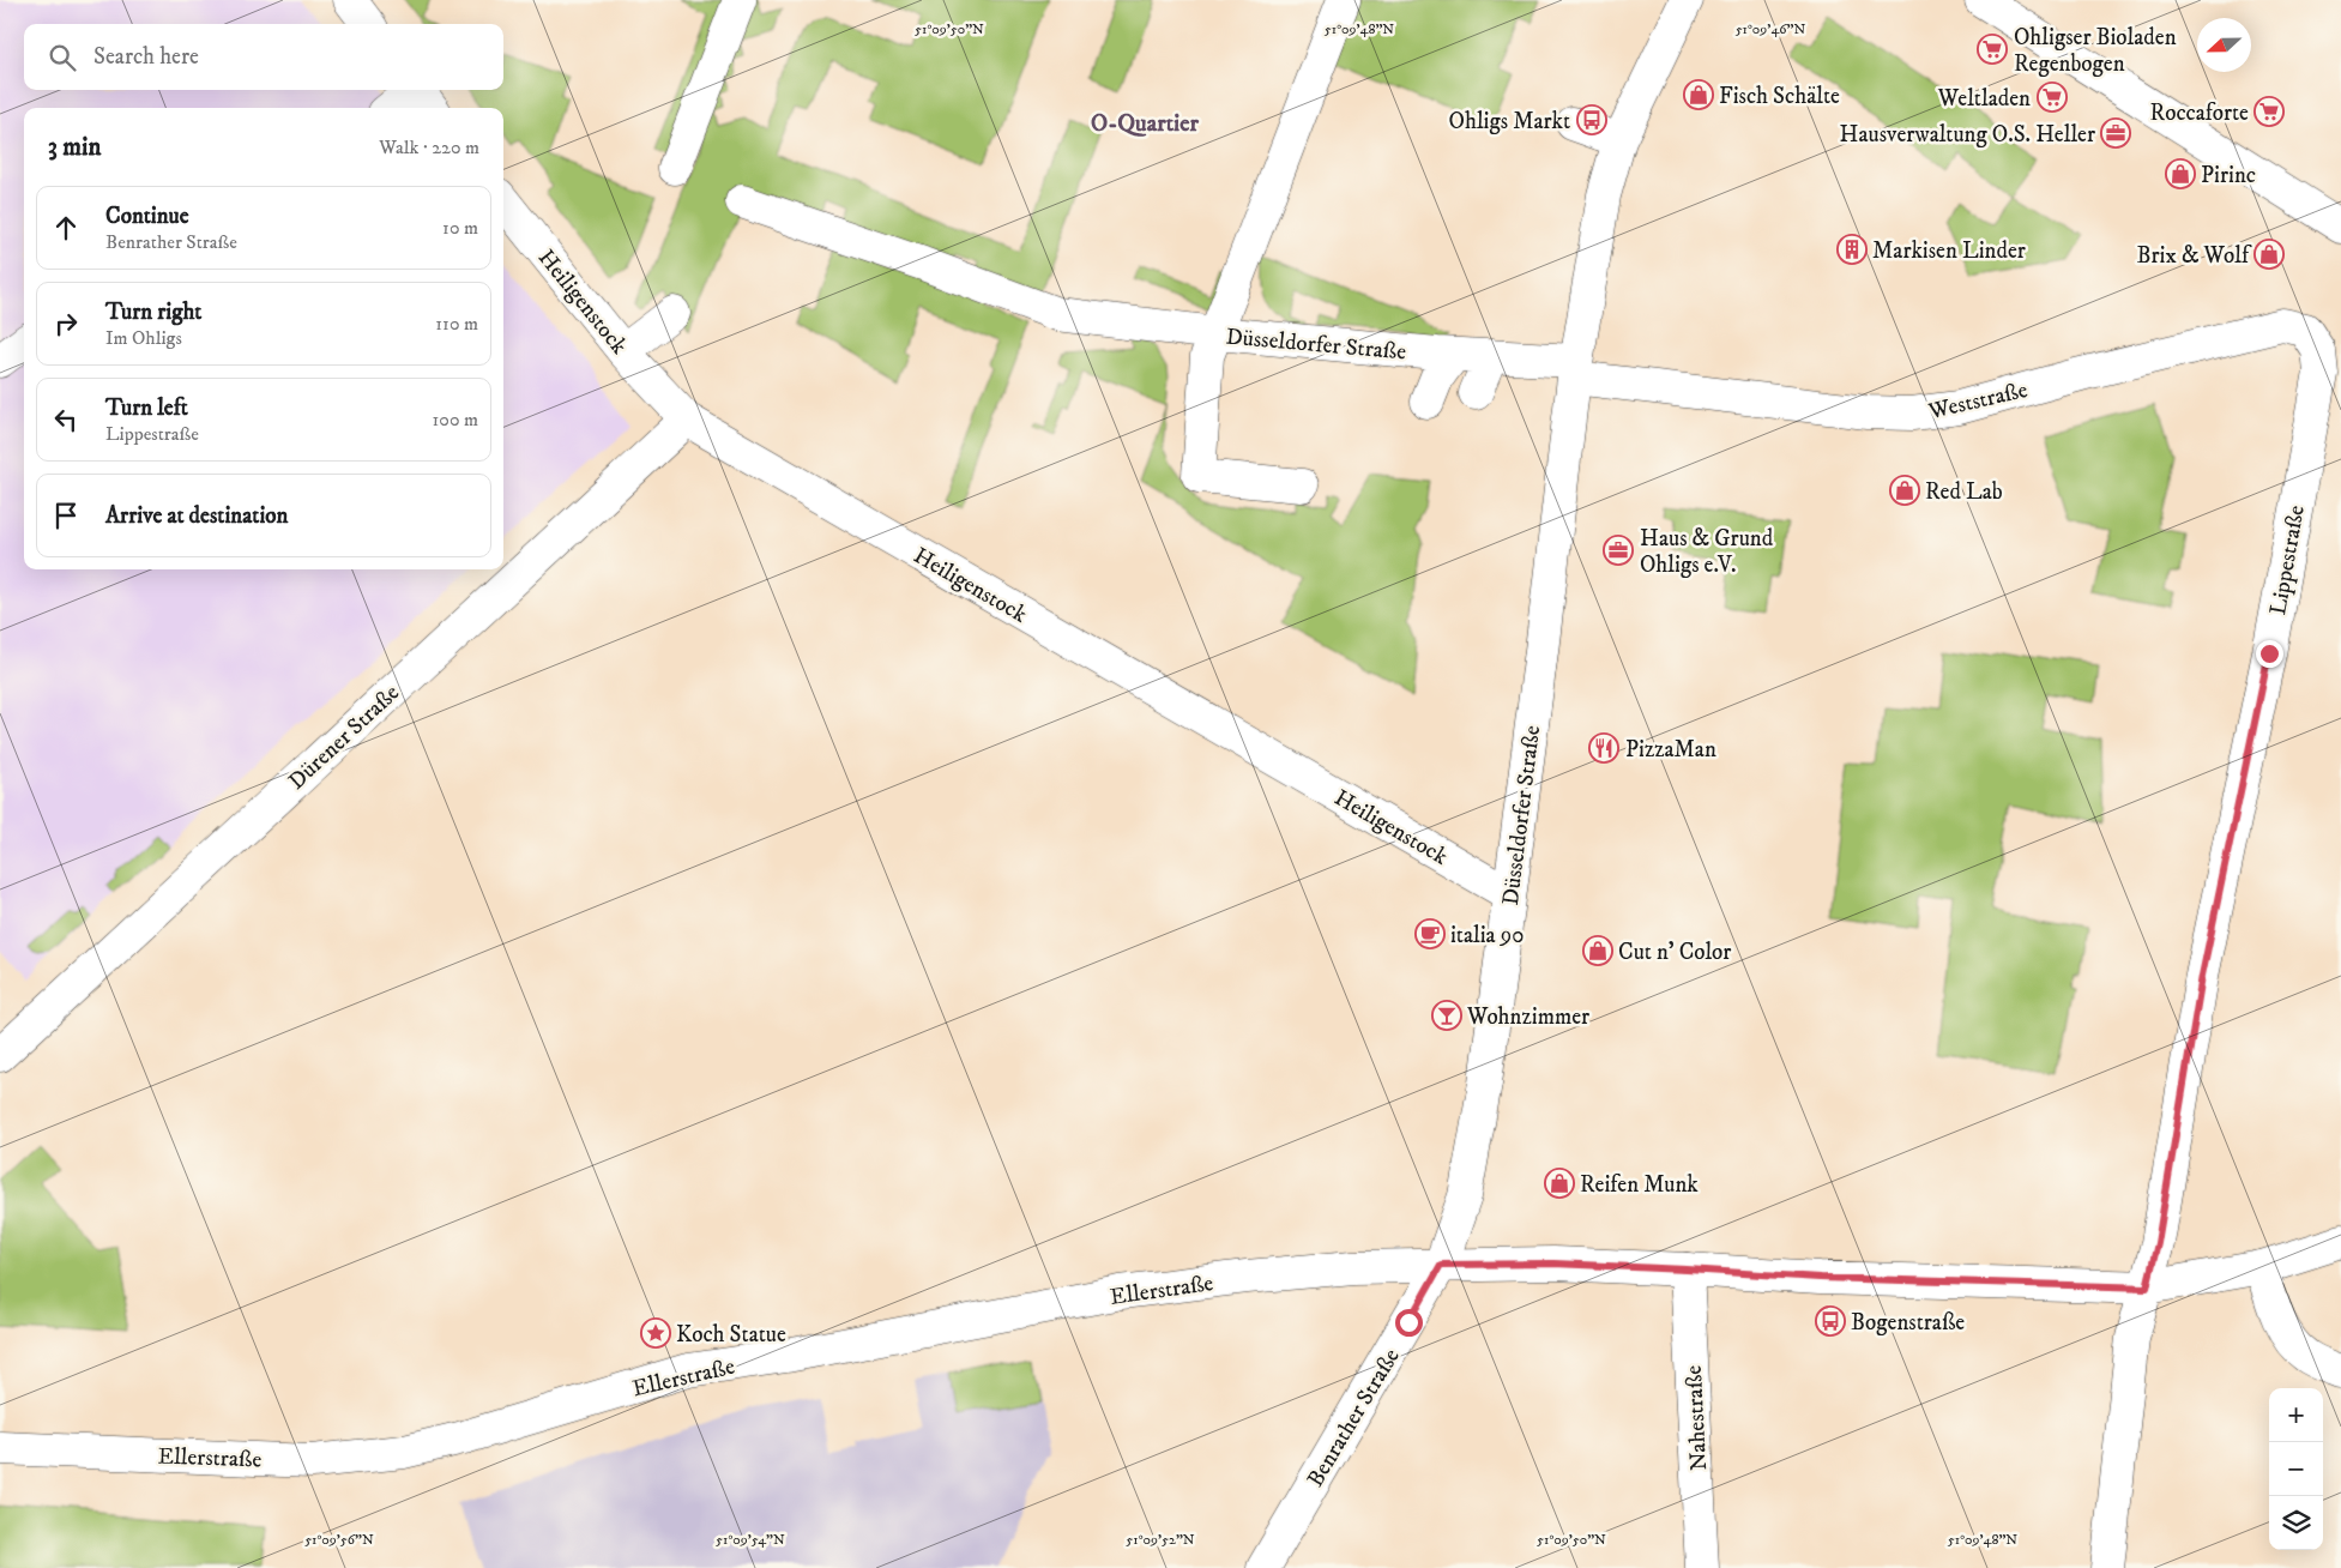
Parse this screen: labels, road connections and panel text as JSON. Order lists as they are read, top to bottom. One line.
{"streets":{"street":["Heiligenstock","Düsseldorfer Straße","Weststraße","Lippestraße","Dürener Straße","Ellerstraße","Benrather Straße","Nahestraße"]},"crossings":[["Heiligenstock","Düsseldorfer Straße"],["Heiligenstock","Dürener Straße"],["Düsseldorfer Straße","Weststraße"],["Düsseldorfer Straße","Ellerstraße"],["Düsseldorfer Straße","Benrather Straße"],["Weststraße","Lippestraße"],["Lippestraße","Ellerstraße"],["Ellerstraße","Benrather Straße"],["Ellerstraße","Nahestraße"]],"districts":["O-Quartier"],"places":{"supermarket":["Ohligser Bioladen Regenbogen","Weltladen","Roccaforte"],"shop":["Fisch Schälte","Pirinc","Brix & Wolf","Red Lab","Cut n' Color","Reifen Munk"],"bus stop":["Ohligs Markt","Bogenstraße"],"office":["Hausverwaltung O.S. Heller","Haus & Grund Ohligs e.V."],"building":["Markisen Linder"],"restaurant":["PizzaMan"],"cafe":["italia 90"],"bar":["Wohnzimmer"],"place":["Koch Statue"]},"north":"left","page":{"search":"Search here","heading":["3 min","Walk · 220 m"],"list":[["Continue","Benrather Straße","10 m"],["Turn right","Im Ohligs","110 m"],["Turn left","Lippestraße","100 m"],"Arrive at destination"],"map_buttons":["+","−"]},"coordinates":["51°09'50\"N","51°09'48\"N","51°09'46\"N","51°09'56\"N","51°09'54\"N","51°09'52\"N"]}
